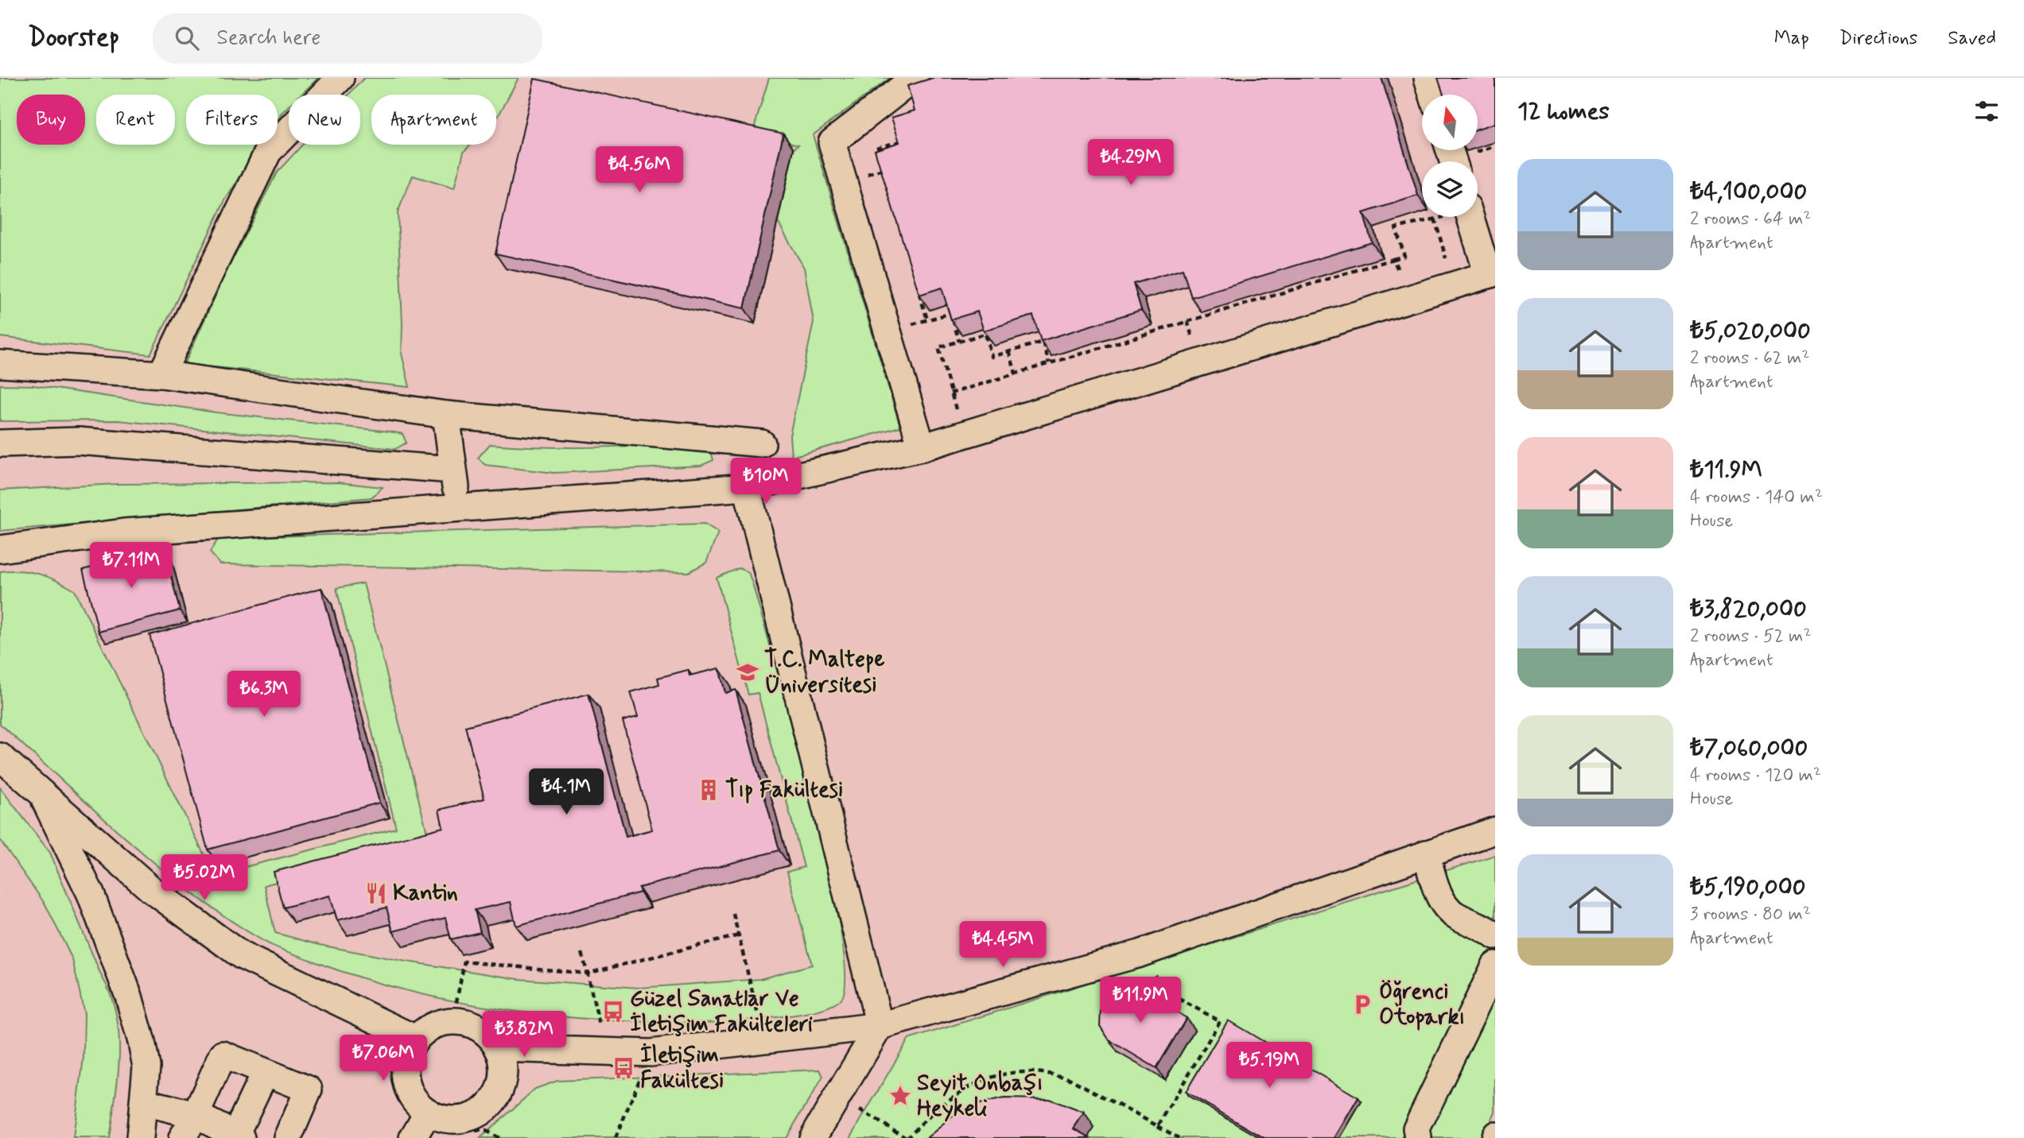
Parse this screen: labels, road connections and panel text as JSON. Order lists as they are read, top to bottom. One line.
{"places":{"school or university":["T.C. Maltepe Üniversitesi"],"building":["Tıp Fakültesi"],"restaurant":["Kantin"],"parking":["Öğrenci Otoparkı"],"bus stop":["Güzel Sanatlar Ve İletişim Fakülteleri","İletişim Fakültesi"],"place":["Seyit Onbaşı Heykeli"]},"north":"top","page":{"header":"Doorstep","search":"Search here","nav":["Map","Directions","Saved"],"heading":"12 homes","chip":["Buy","Rent","Filters","New","Apartment"],"price":["₺4.29M","₺4.56M","₺10M","₺7.11M","₺6.3M","₺4.1M","₺5.02M","₺4.45M","₺11.9M","₺3.82M","₺7.06M","₺5.19M"],"list":[{"name":"₺4,100,000","note":"2 rooms · 64 m² · Apartment"},{"name":"₺5,020,000","note":"2 rooms · 62 m² · Apartment"},{"name":"₺11.9M","note":"4 rooms · 140 m² · House"},{"name":"₺3,820,000","note":"2 rooms · 52 m² · Apartment"},{"name":"₺7,060,000","note":"4 rooms · 120 m² · House"},{"name":"₺5,190,000","note":"3 rooms · 80 m² · Apartment"}]}}
